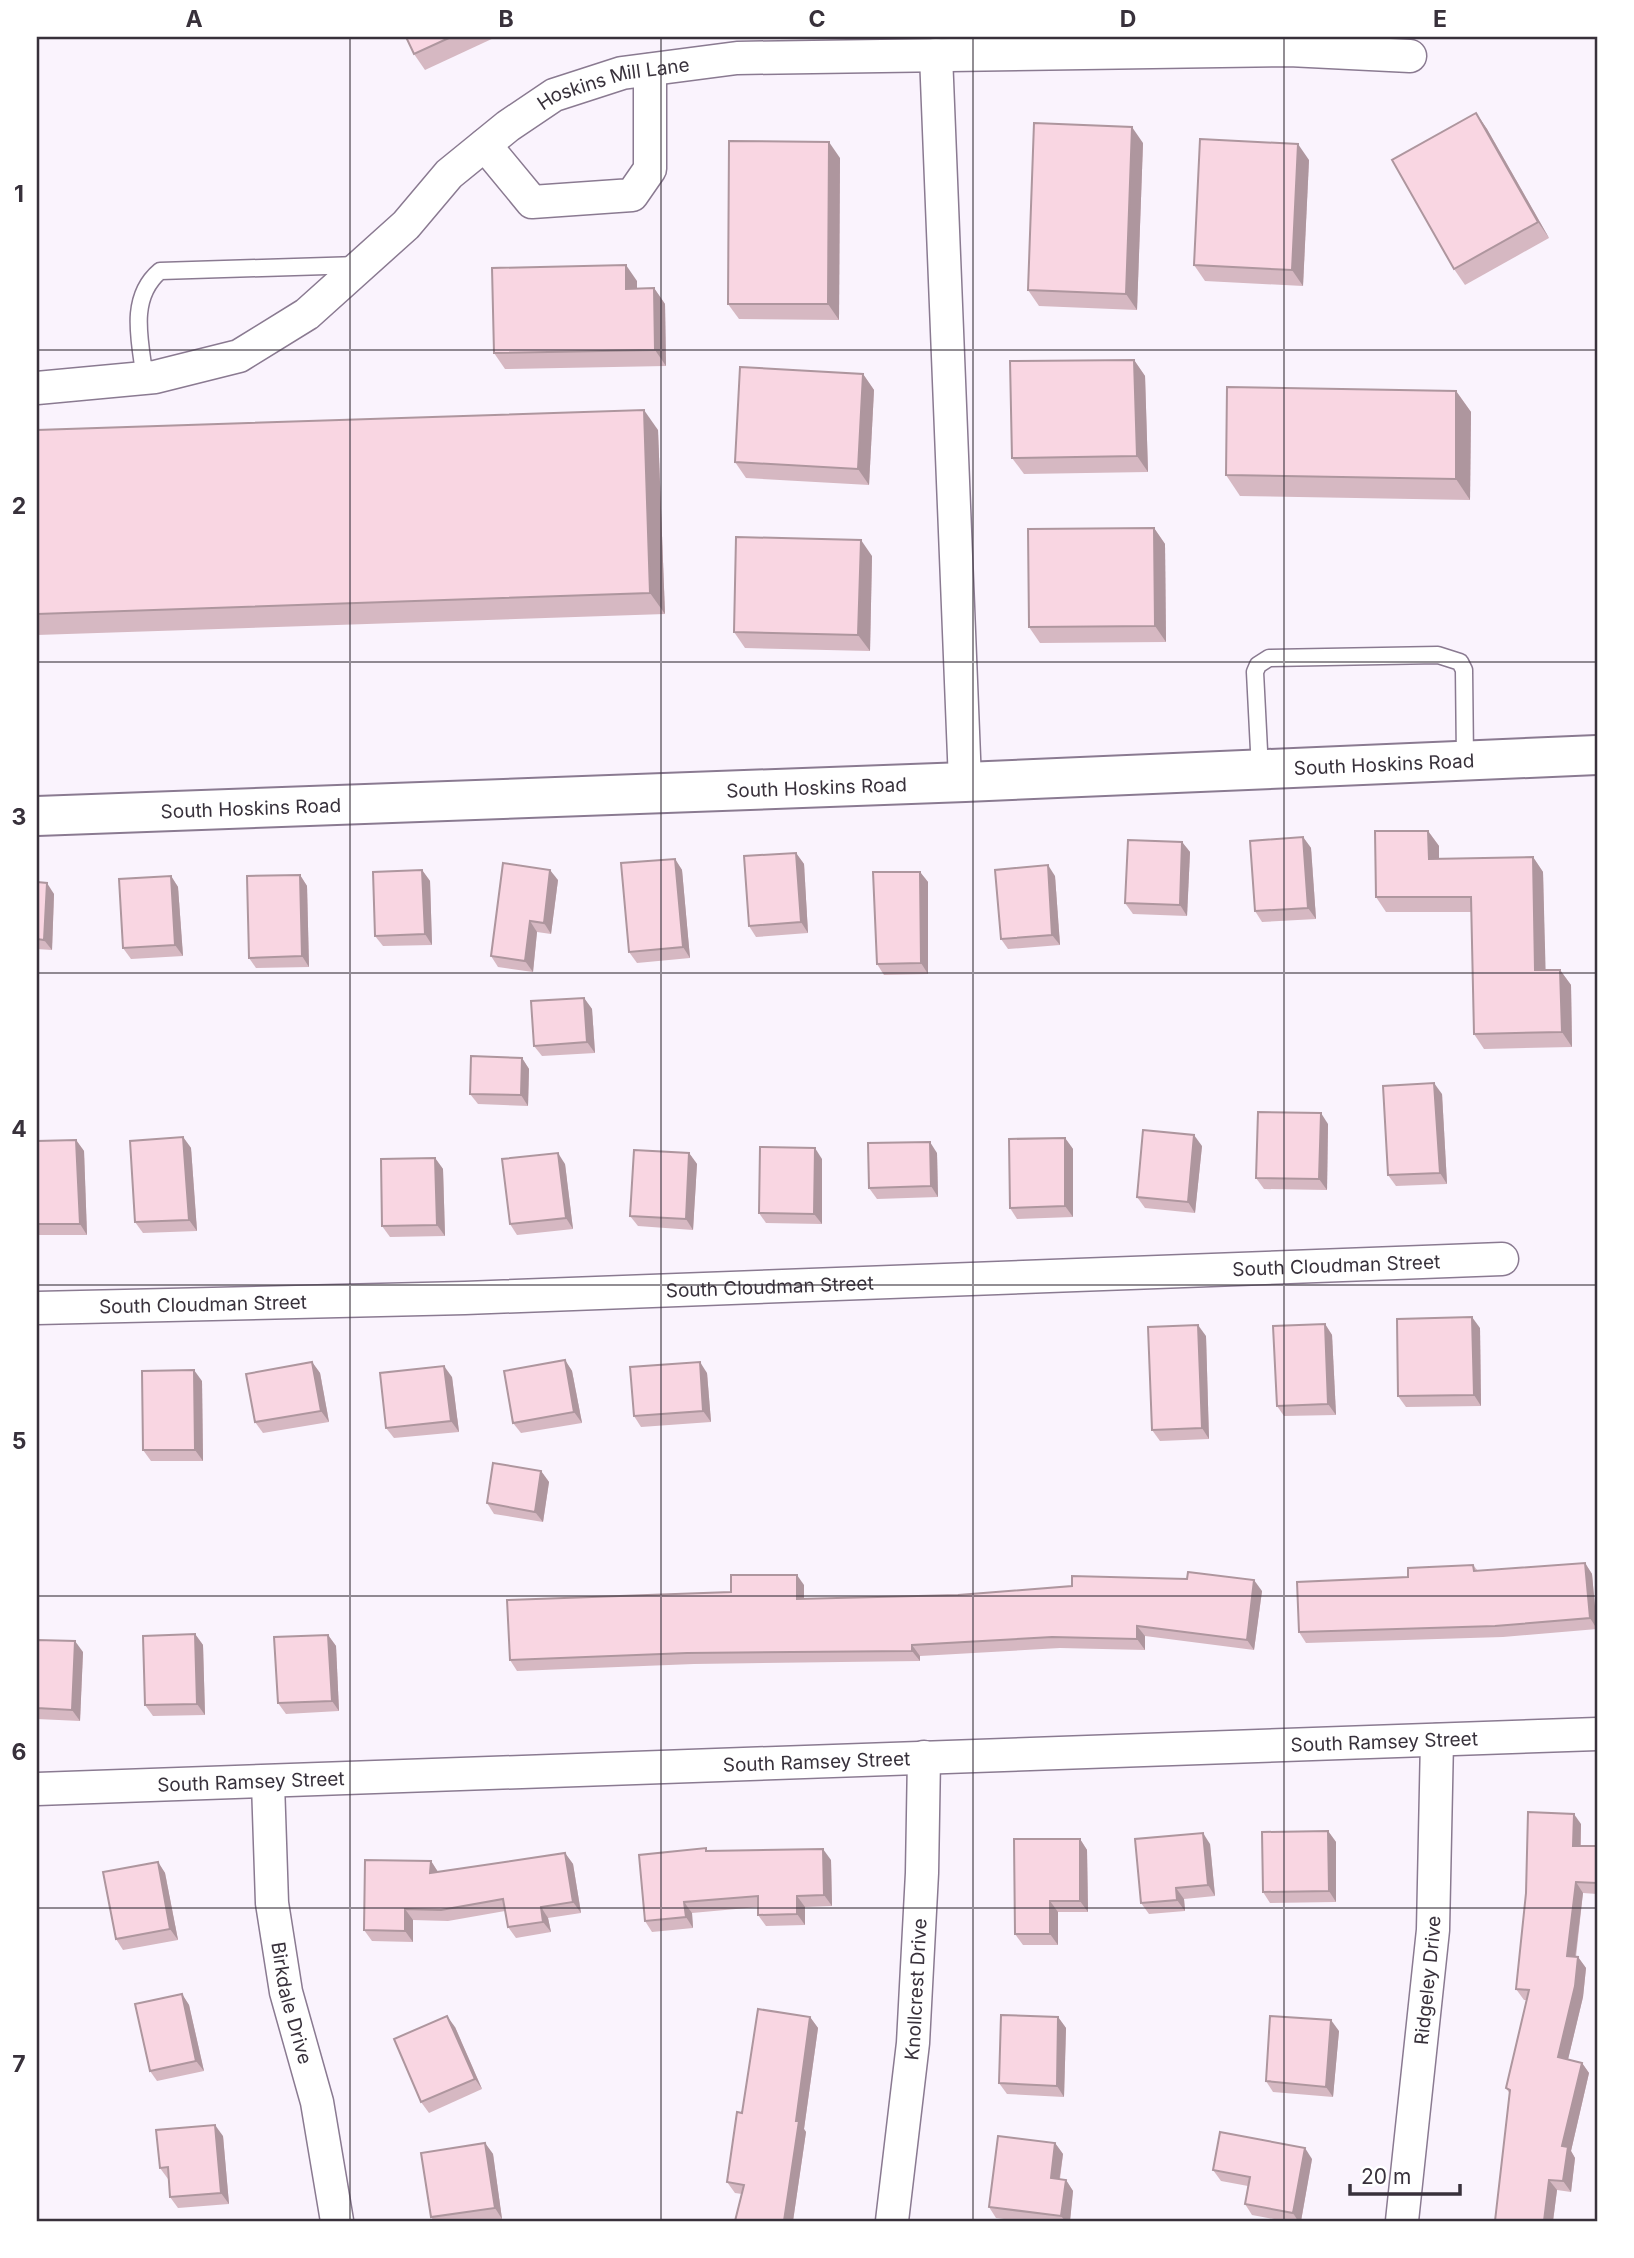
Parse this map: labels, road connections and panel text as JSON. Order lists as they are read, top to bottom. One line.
{"streets":{"street":["Hoskins Mill Lane","South Hoskins Road","South Cloudman Street","South Ramsey Street","Ridgeley Drive","Knollcrest Drive","Birkdale Drive"]},"crossings":[["South Ramsey Street","Ridgeley Drive"],["South Ramsey Street","Knollcrest Drive"],["South Ramsey Street","Birkdale Drive"]],"scale_bar":"20 m","grid":{"columns":["A","B","C","D","E"],"rows":["1","2","3","4","5","6","7"]}}
